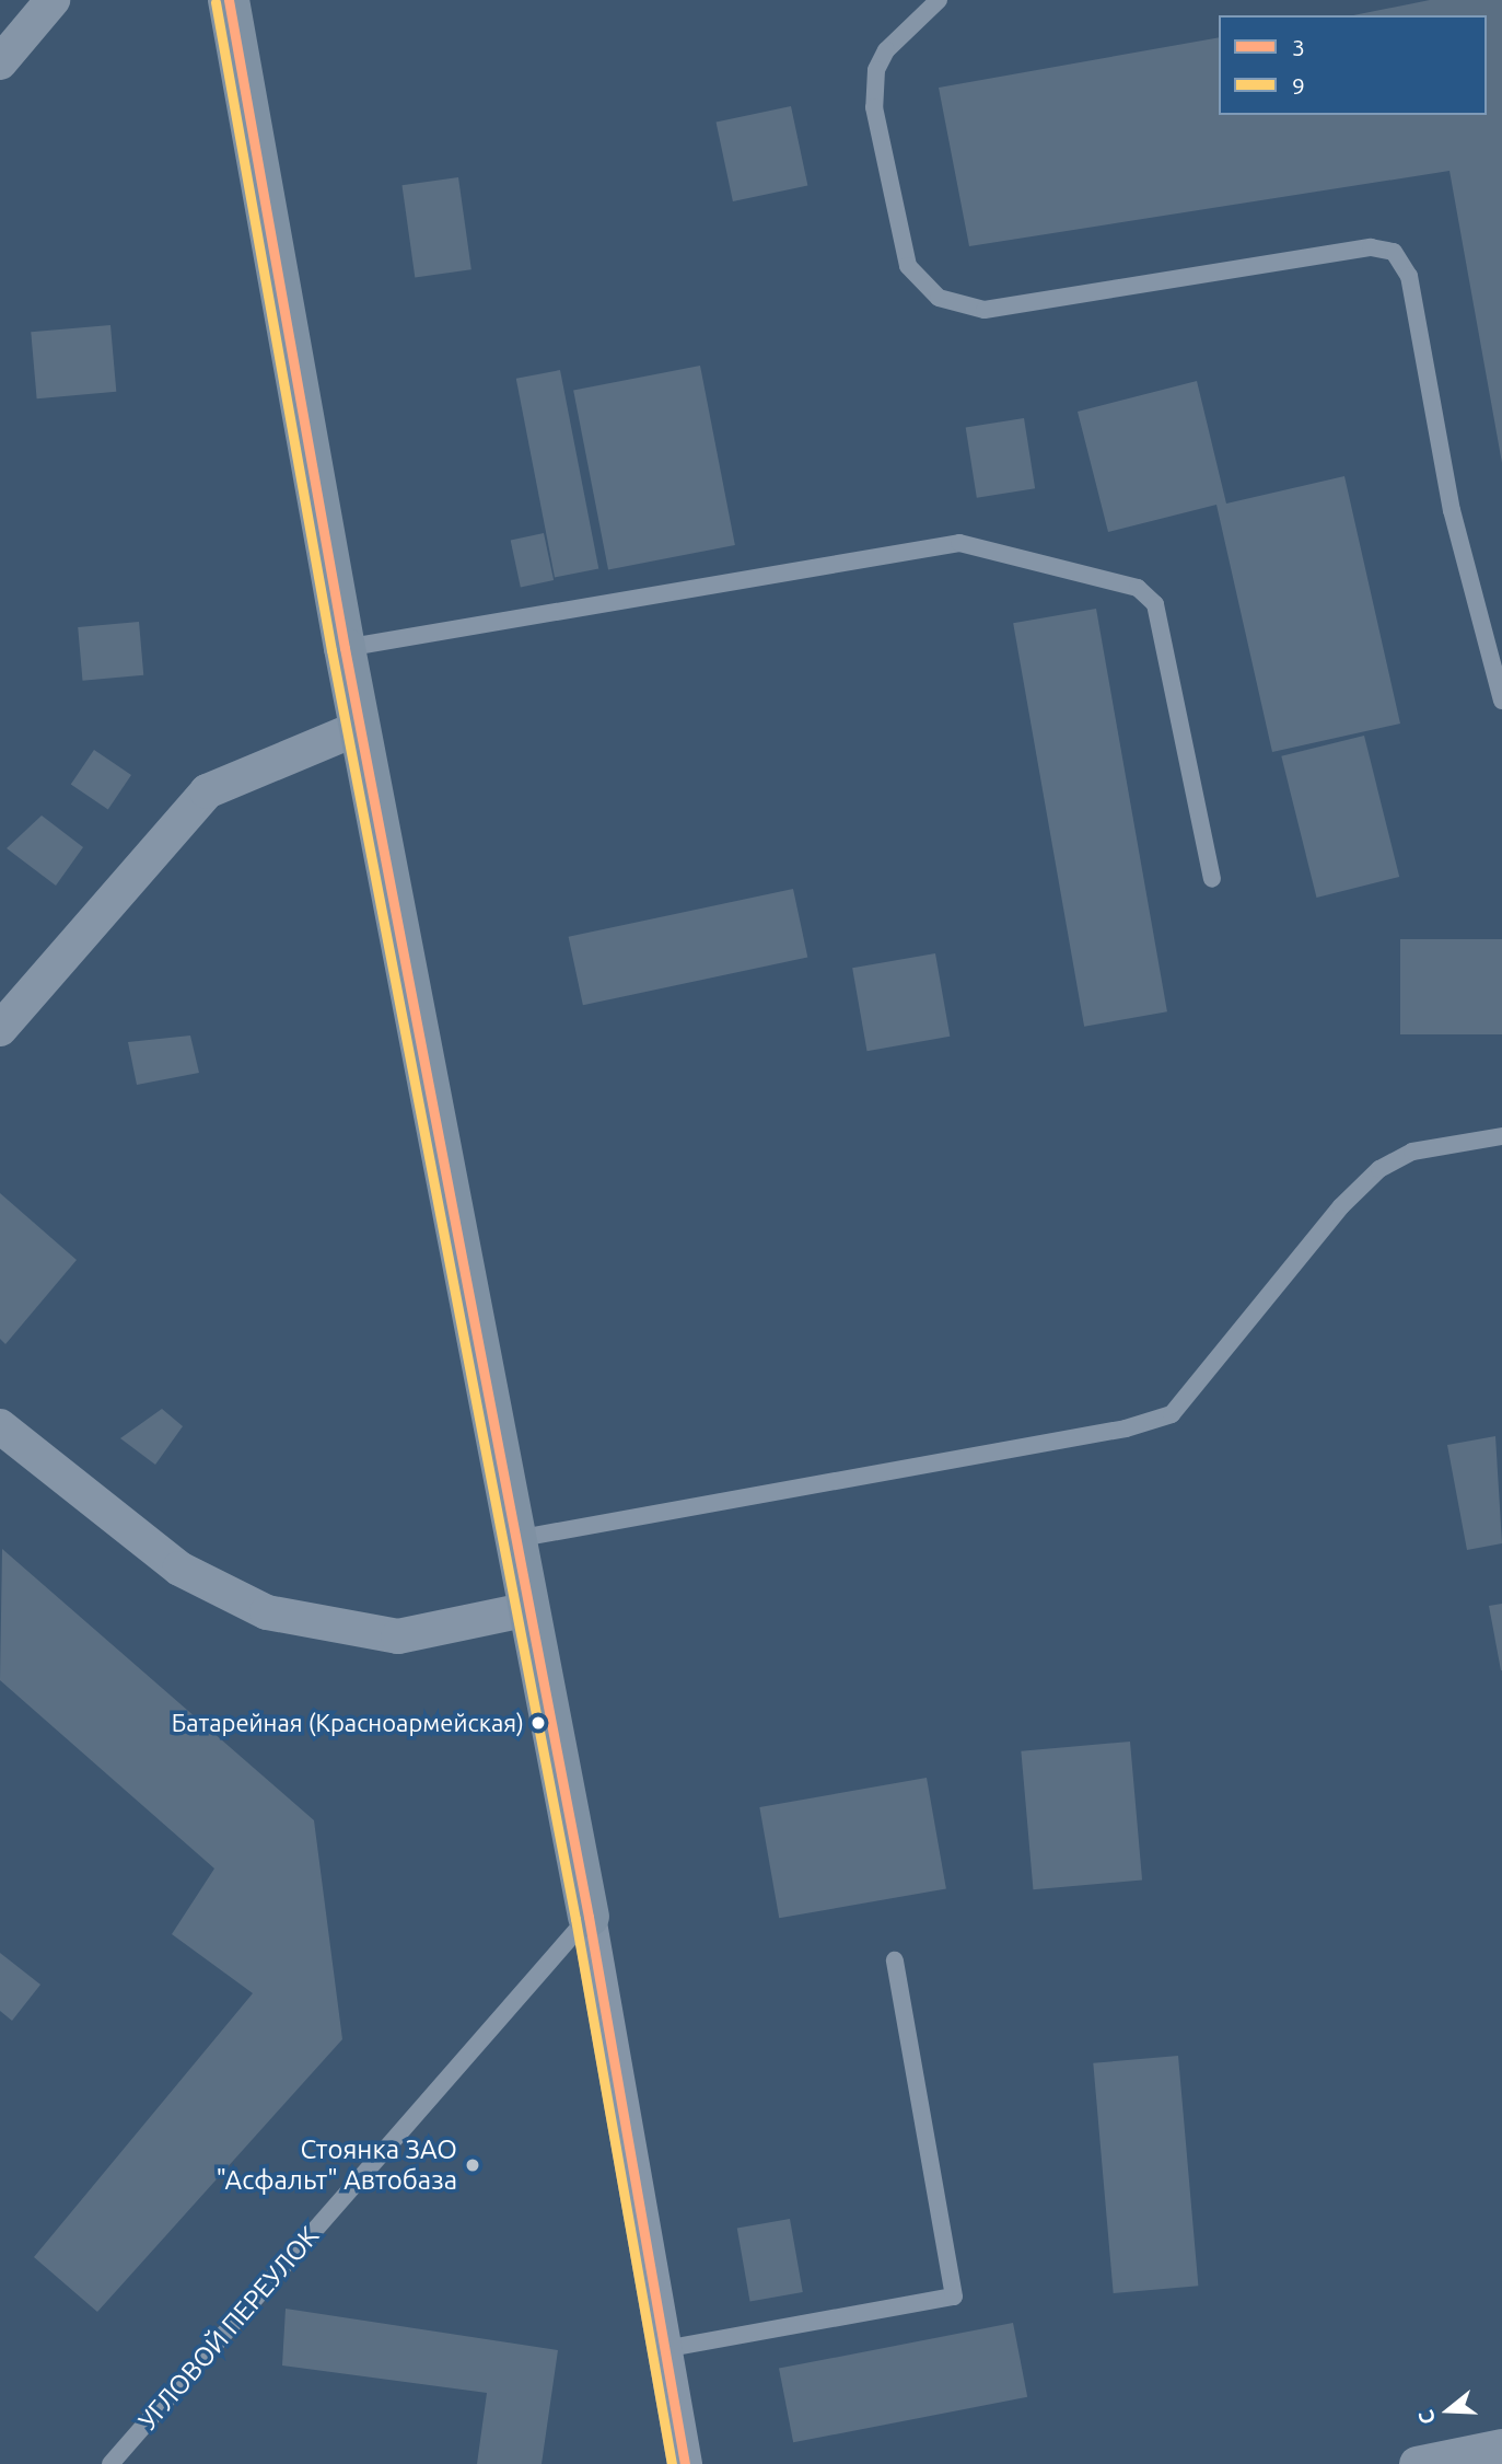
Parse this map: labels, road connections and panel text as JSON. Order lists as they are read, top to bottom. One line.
{"streets":{"lane":["УГЛОВОЙ ПЕРЕУЛОК"]},"places":["Батарейная (Красноармейская)","Стоянка ЗАО \"Асфальт\" Автобаза"],"lines":["transit line 3","transit line 9"],"legend":["3","9"],"north":"left"}
